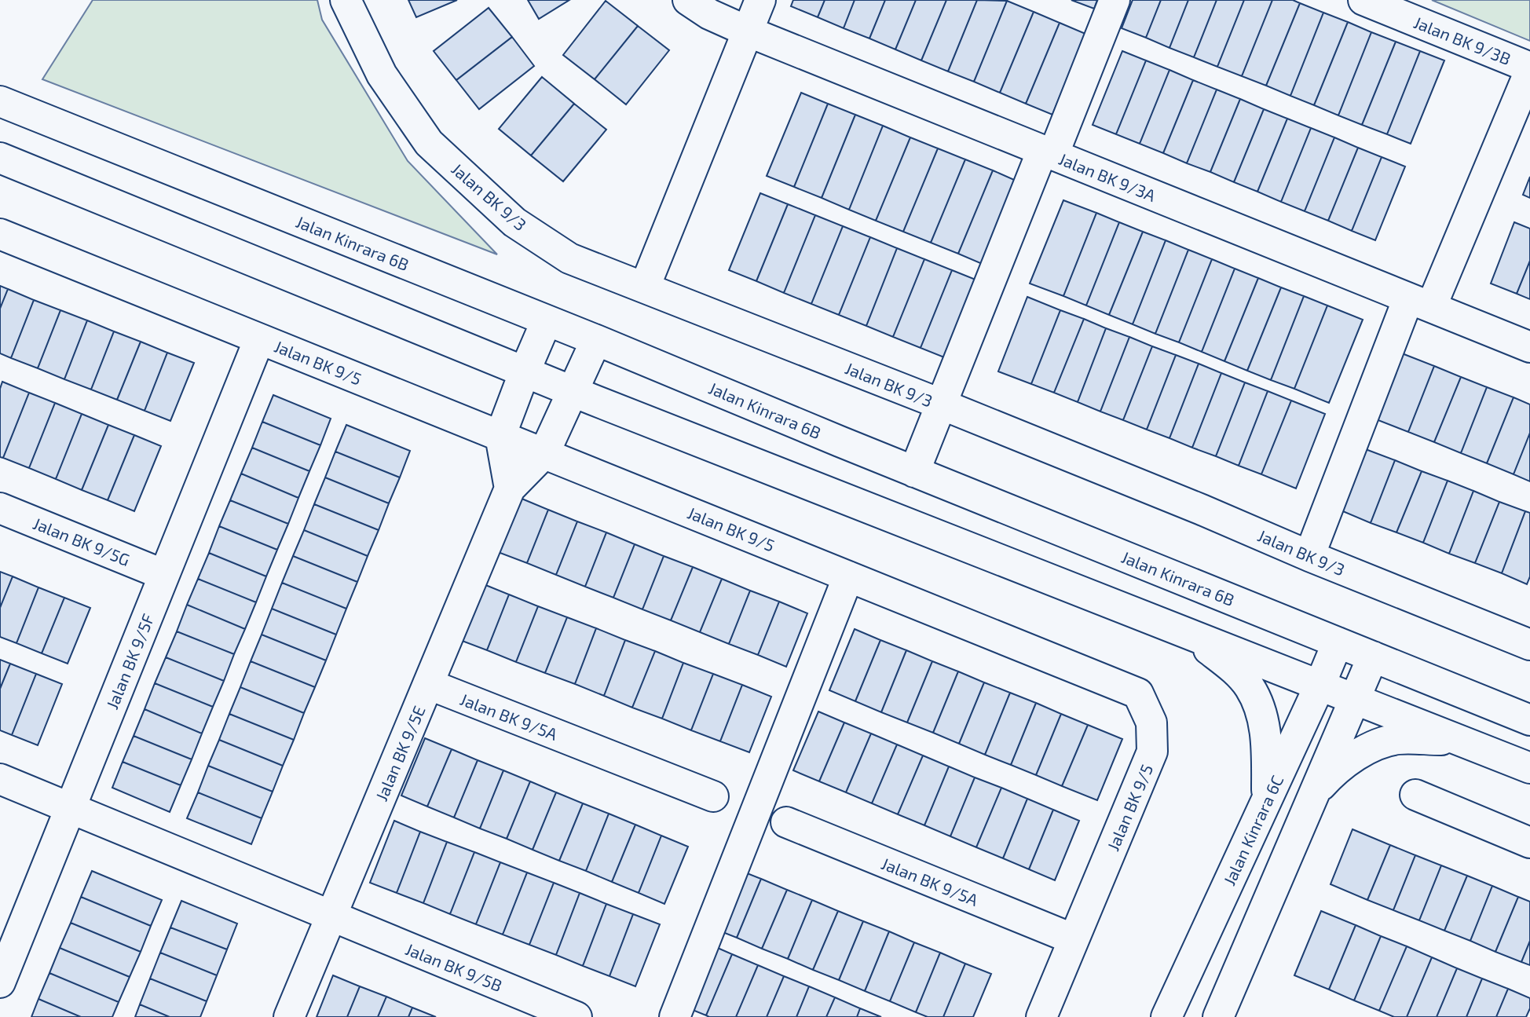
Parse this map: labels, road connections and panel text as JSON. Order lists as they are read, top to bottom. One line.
{"streets":{"street":["Jalan BK 9/3B","Jalan BK 9/3A","Jalan BK 9/3","Jalan Kinrara 6B","Jalan BK 9/5","Jalan BK 9/5G","Jalan BK 9/5F","Jalan BK 9/5A","Jalan BK 9/5E","Jalan Kinrara 6C","Jalan BK 9/5B"]},"crossings":[["Jalan Kinrara 6B","Jalan BK 9/5E"],["Jalan Kinrara 6B","Jalan Kinrara 6C"],["Jalan BK 9/5","Jalan BK 9/5F"],["Jalan BK 9/5","Jalan BK 9/5A"],["Jalan BK 9/5","Jalan BK 9/5E"],["Jalan BK 9/5G","Jalan BK 9/5F"],["Jalan BK 9/5F","Jalan BK 9/5B"],["Jalan BK 9/5A","Jalan BK 9/5E"],["Jalan BK 9/5E","Jalan BK 9/5B"]]}
